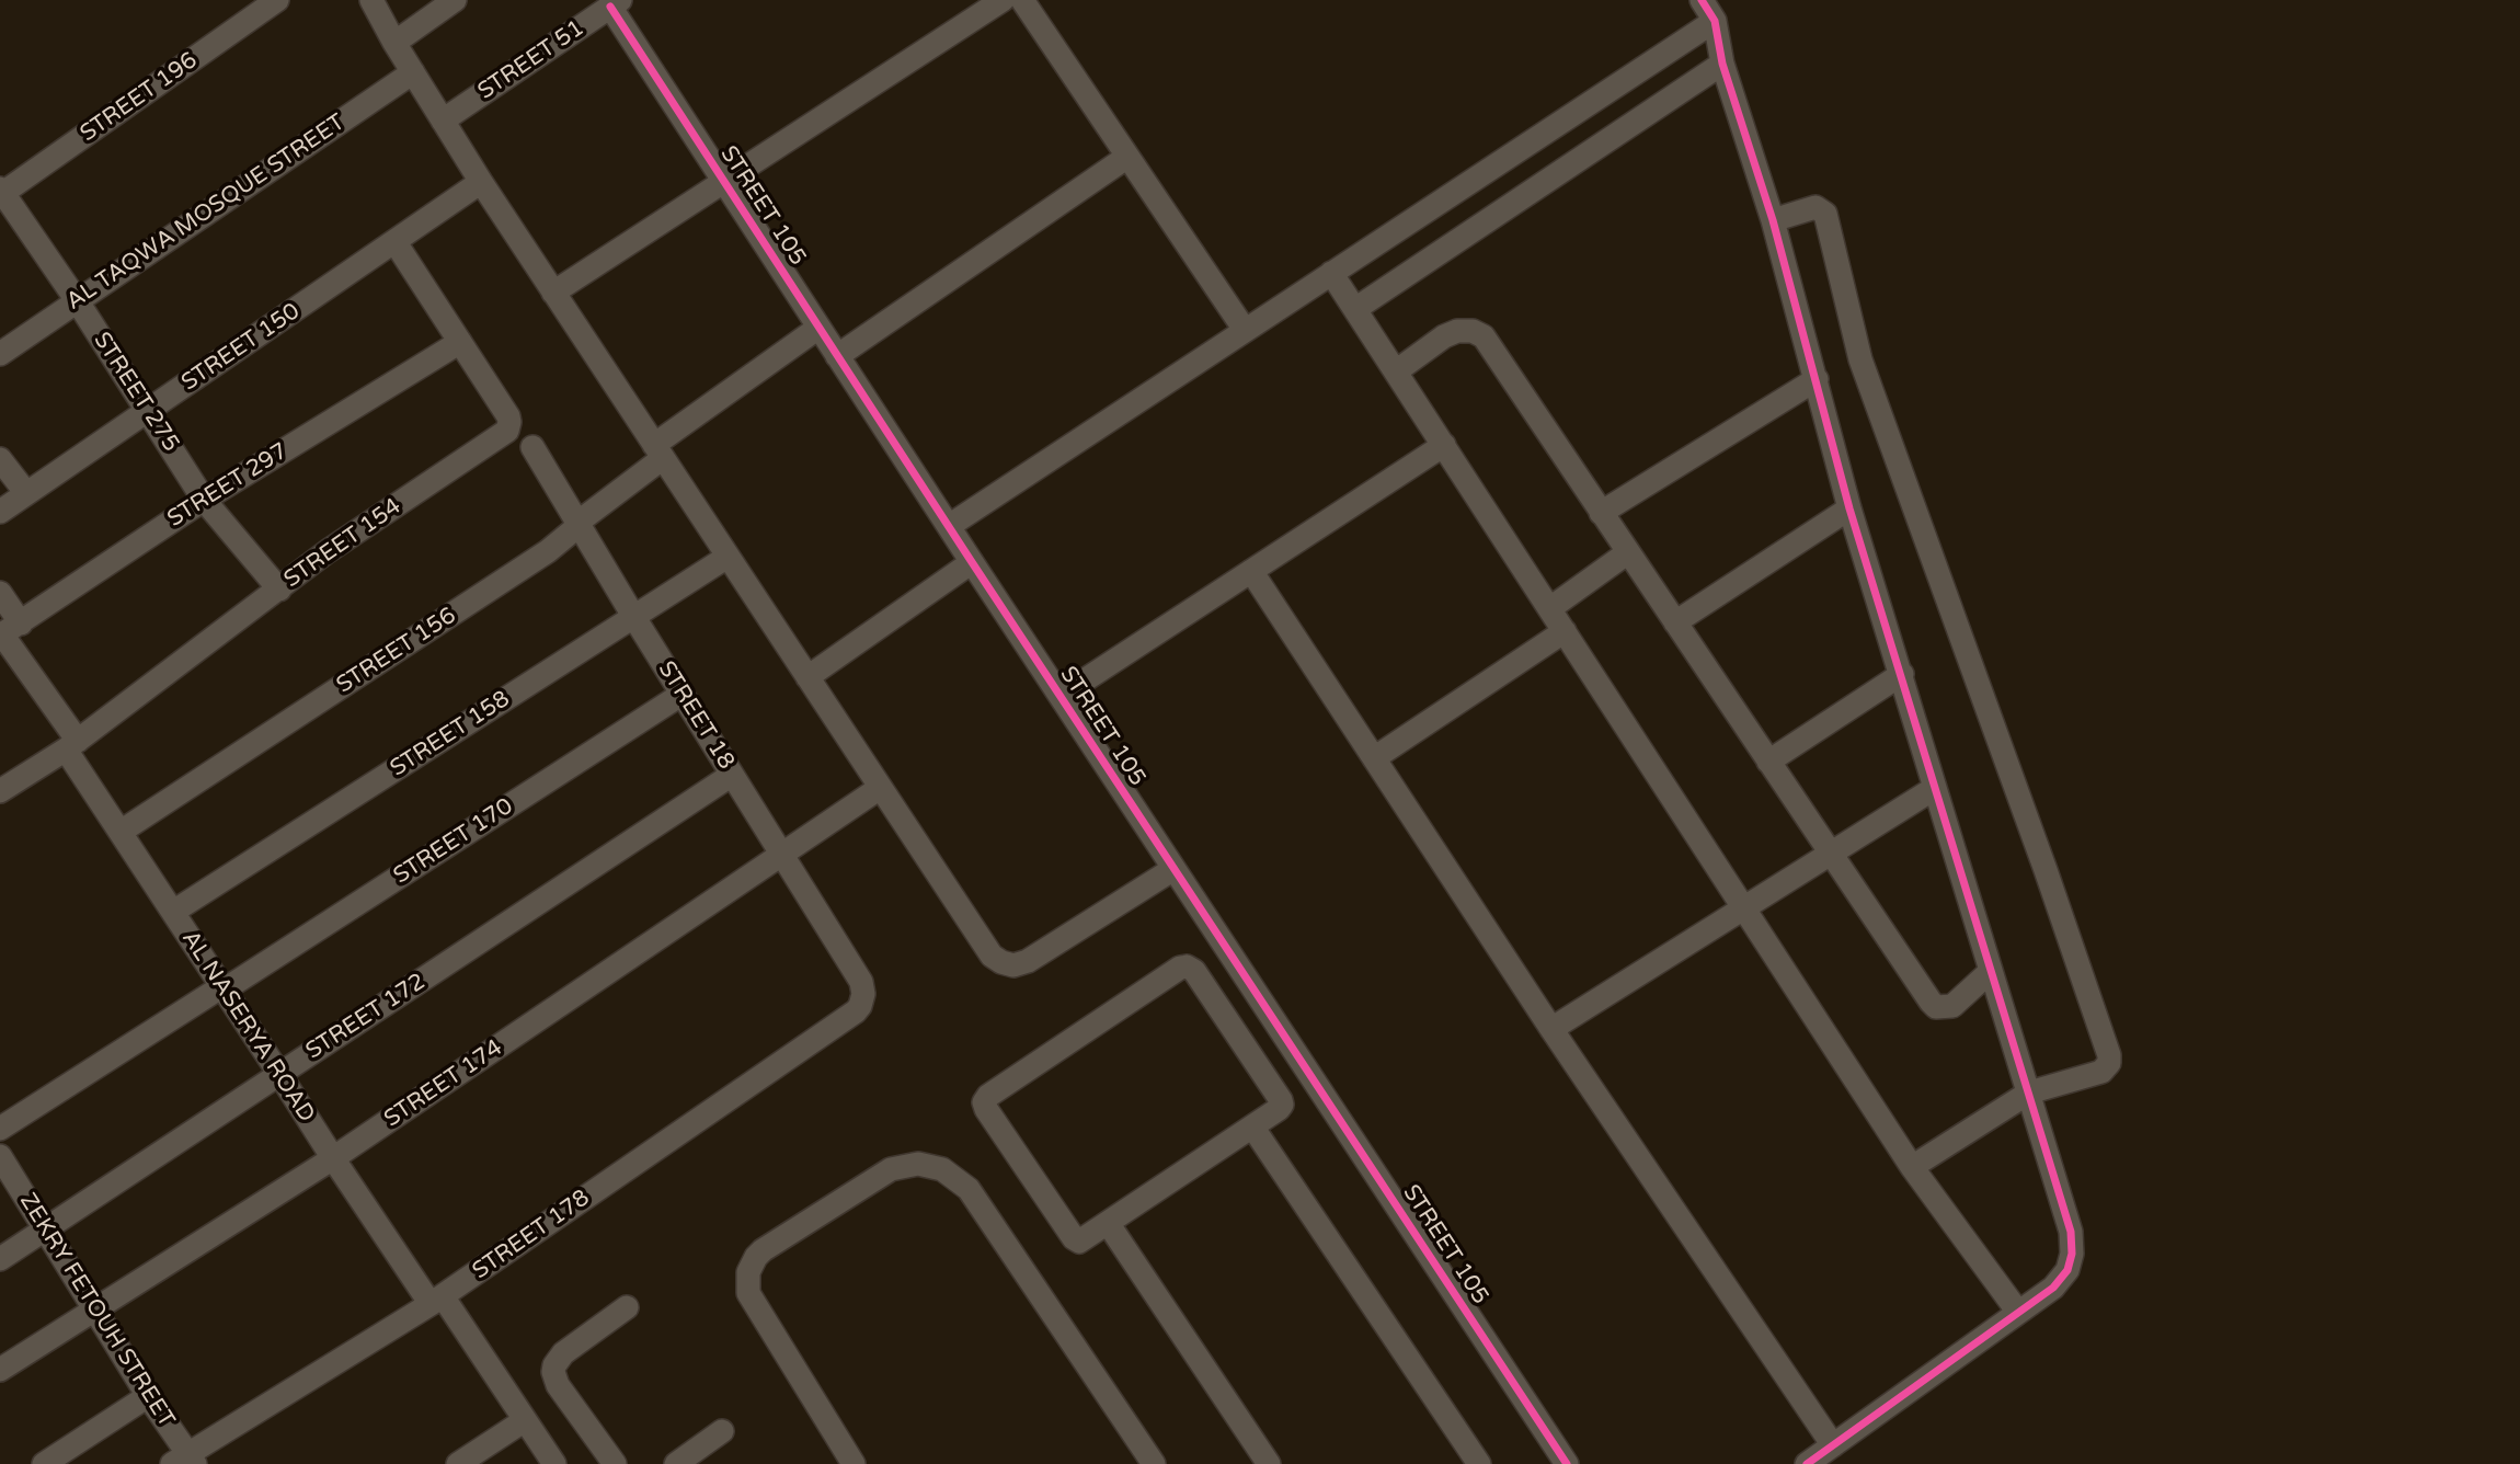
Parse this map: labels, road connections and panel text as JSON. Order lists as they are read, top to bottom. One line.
{"streets":{"street":["STREET 51","STREET 196","STREET 105","AL TAQWA MOSQUE STREET","STREET 150","STREET 275","STREET 297","STREET 154","STREET 156","STREET 18","STREET 158","STREET 170","STREET 172","AL NASERYA ROAD","STREET 174","STREET 178","ZEKRY FETOUH STREET"]},"crossings":[["STREET 51","STREET 105"],["STREET 196","STREET 275"],["STREET 105","STREET 156"],["AL TAQWA MOSQUE STREET","STREET 275"],["STREET 150","STREET 275"],["STREET 150","STREET 154"],["STREET 275","STREET 297"],["STREET 275","STREET 154"],["STREET 297","STREET 154"],["STREET 297","AL NASERYA ROAD"],["STREET 154","AL NASERYA ROAD"],["STREET 156","STREET 18"],["STREET 156","AL NASERYA ROAD"],["STREET 18","STREET 158"],["STREET 18","STREET 170"],["STREET 18","STREET 172"],["STREET 18","STREET 174"],["STREET 18","STREET 178"],["STREET 158","AL NASERYA ROAD"],["STREET 170","AL NASERYA ROAD"],["STREET 172","AL NASERYA ROAD"],["STREET 172","ZEKRY FETOUH STREET"],["AL NASERYA ROAD","STREET 174"],["AL NASERYA ROAD","STREET 178"],["STREET 174","ZEKRY FETOUH STREET"],["STREET 178","ZEKRY FETOUH STREET"]]}
